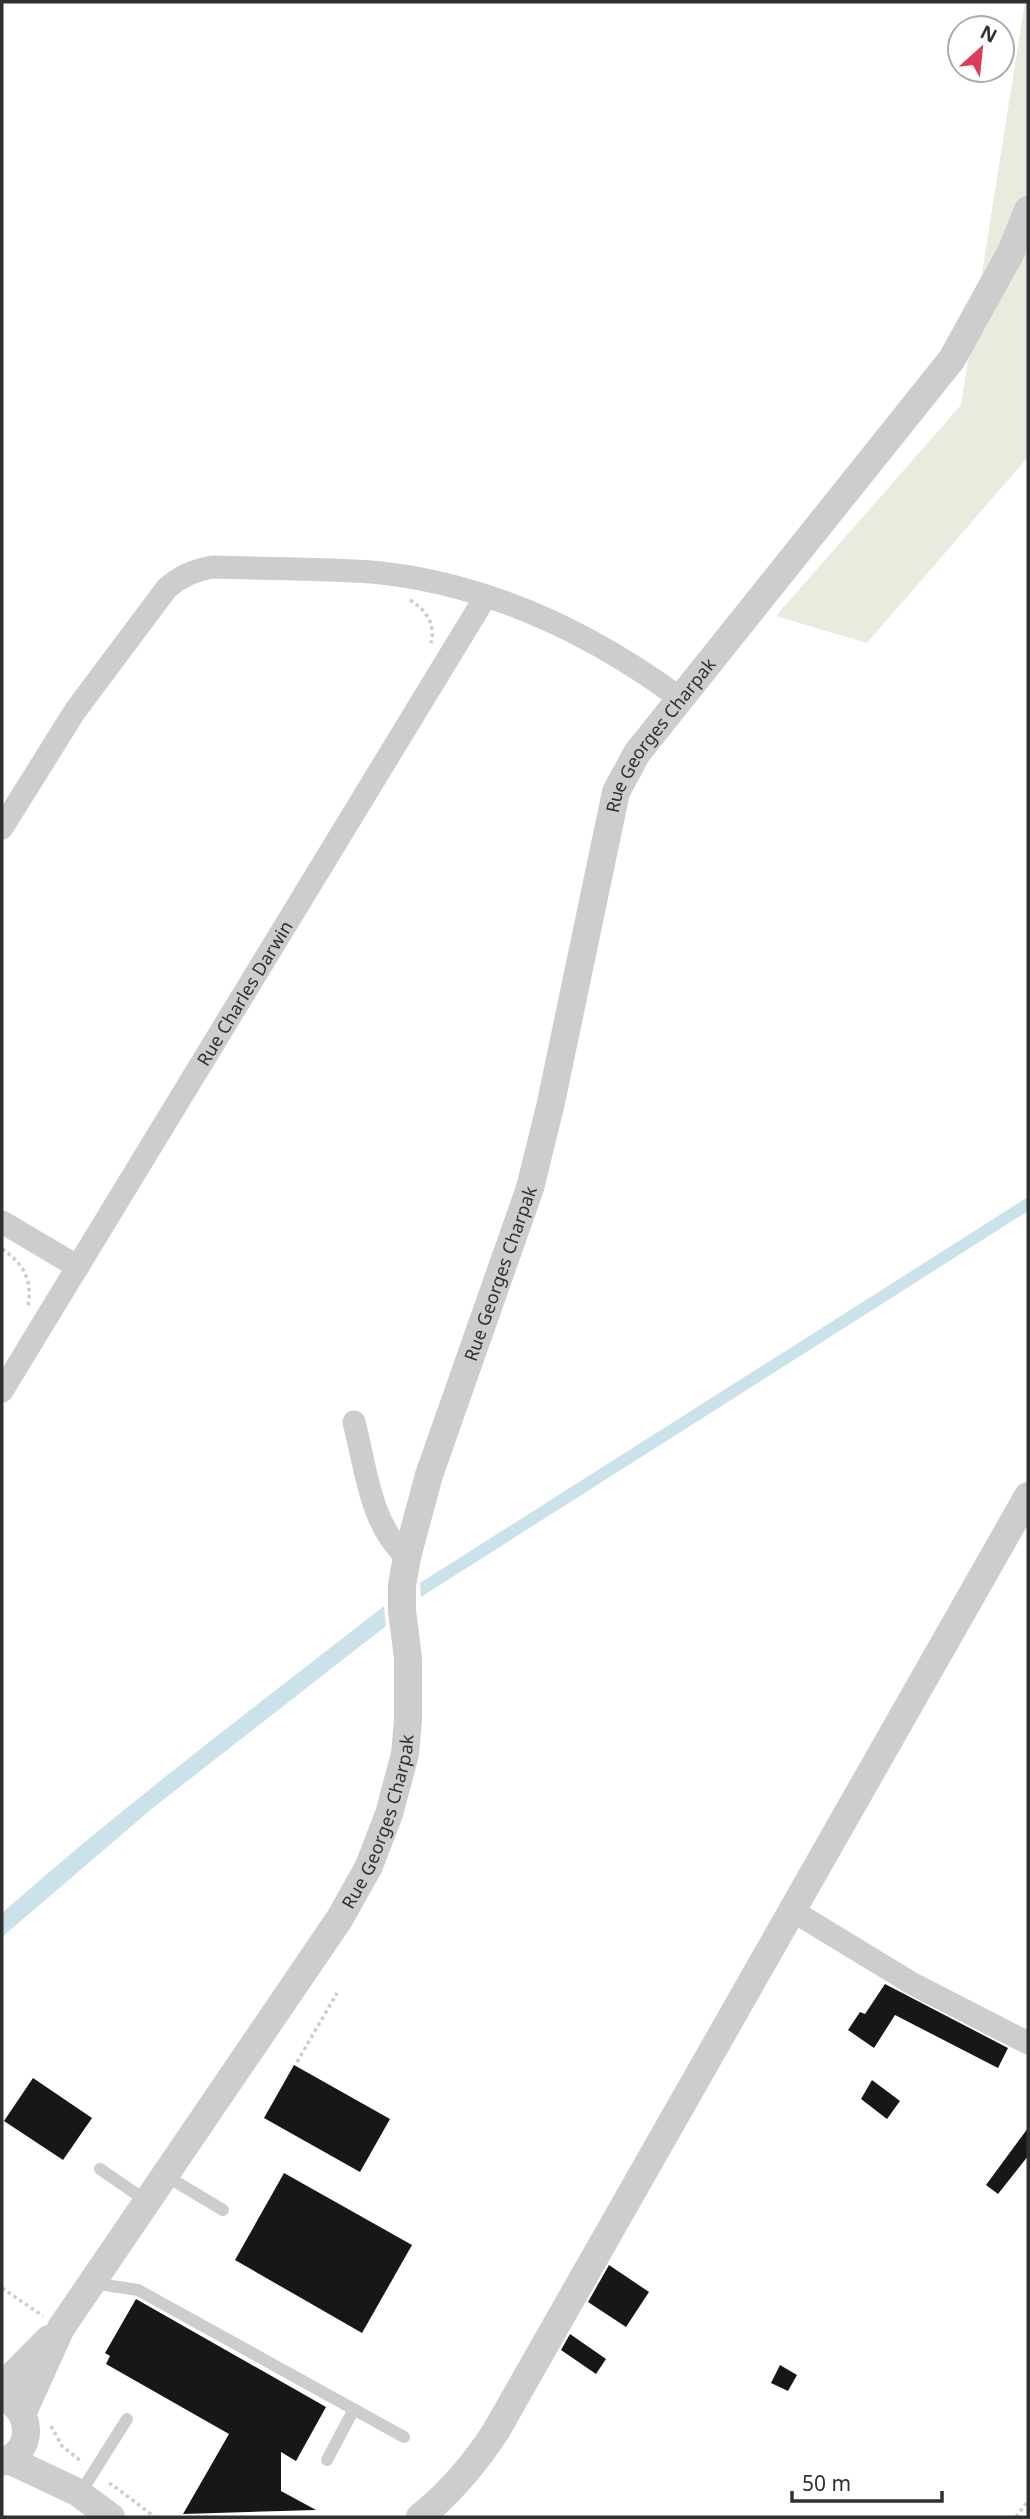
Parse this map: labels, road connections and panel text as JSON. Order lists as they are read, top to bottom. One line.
{"streets":{"street":["Rue Georges Charpak","Rue Charles Darwin"]},"scale_bar":"50 m","north":"top right"}
